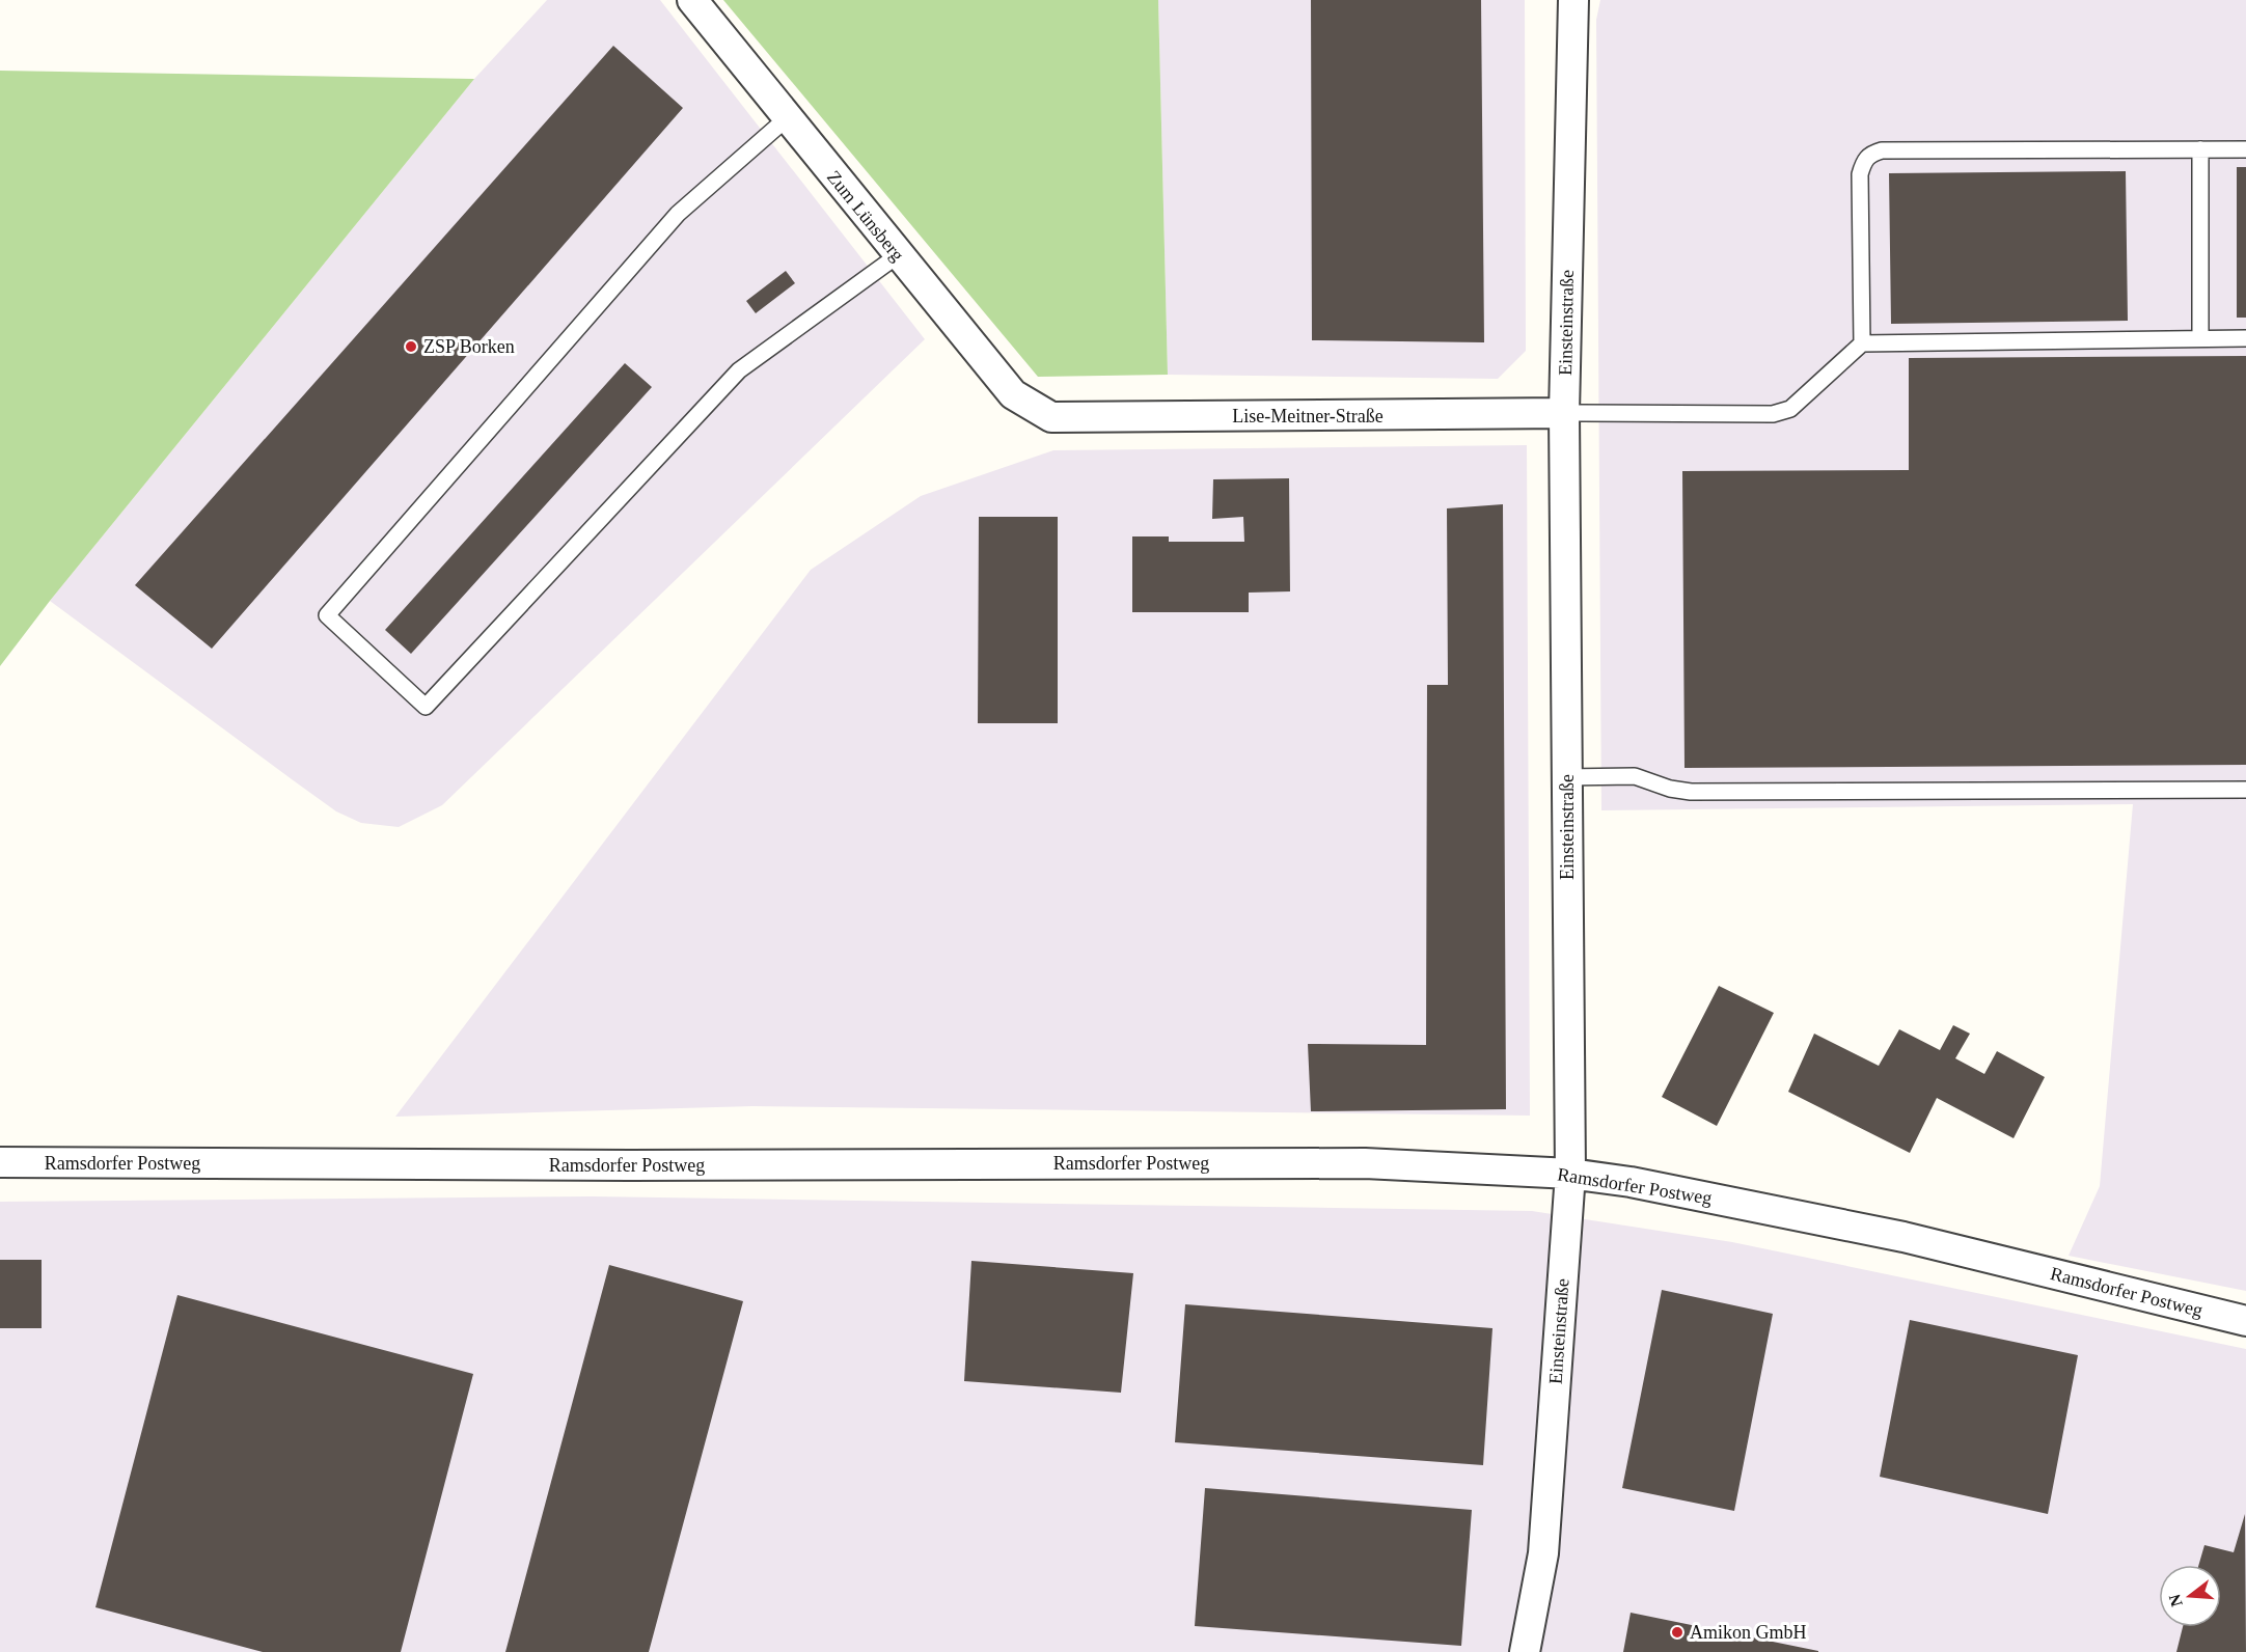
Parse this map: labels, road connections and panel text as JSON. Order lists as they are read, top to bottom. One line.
{"streets":{"street":["Zum Lünsberg","Einsteinstraße","Lise-Meitner-Straße","Ramsdorfer Postweg"]},"crossings":[["Zum Lünsberg","Lise-Meitner-Straße"],["Einsteinstraße","Lise-Meitner-Straße"],["Einsteinstraße","Ramsdorfer Postweg"]],"places":["ZSP Borken","Amikon GmbH"],"north":"left"}
